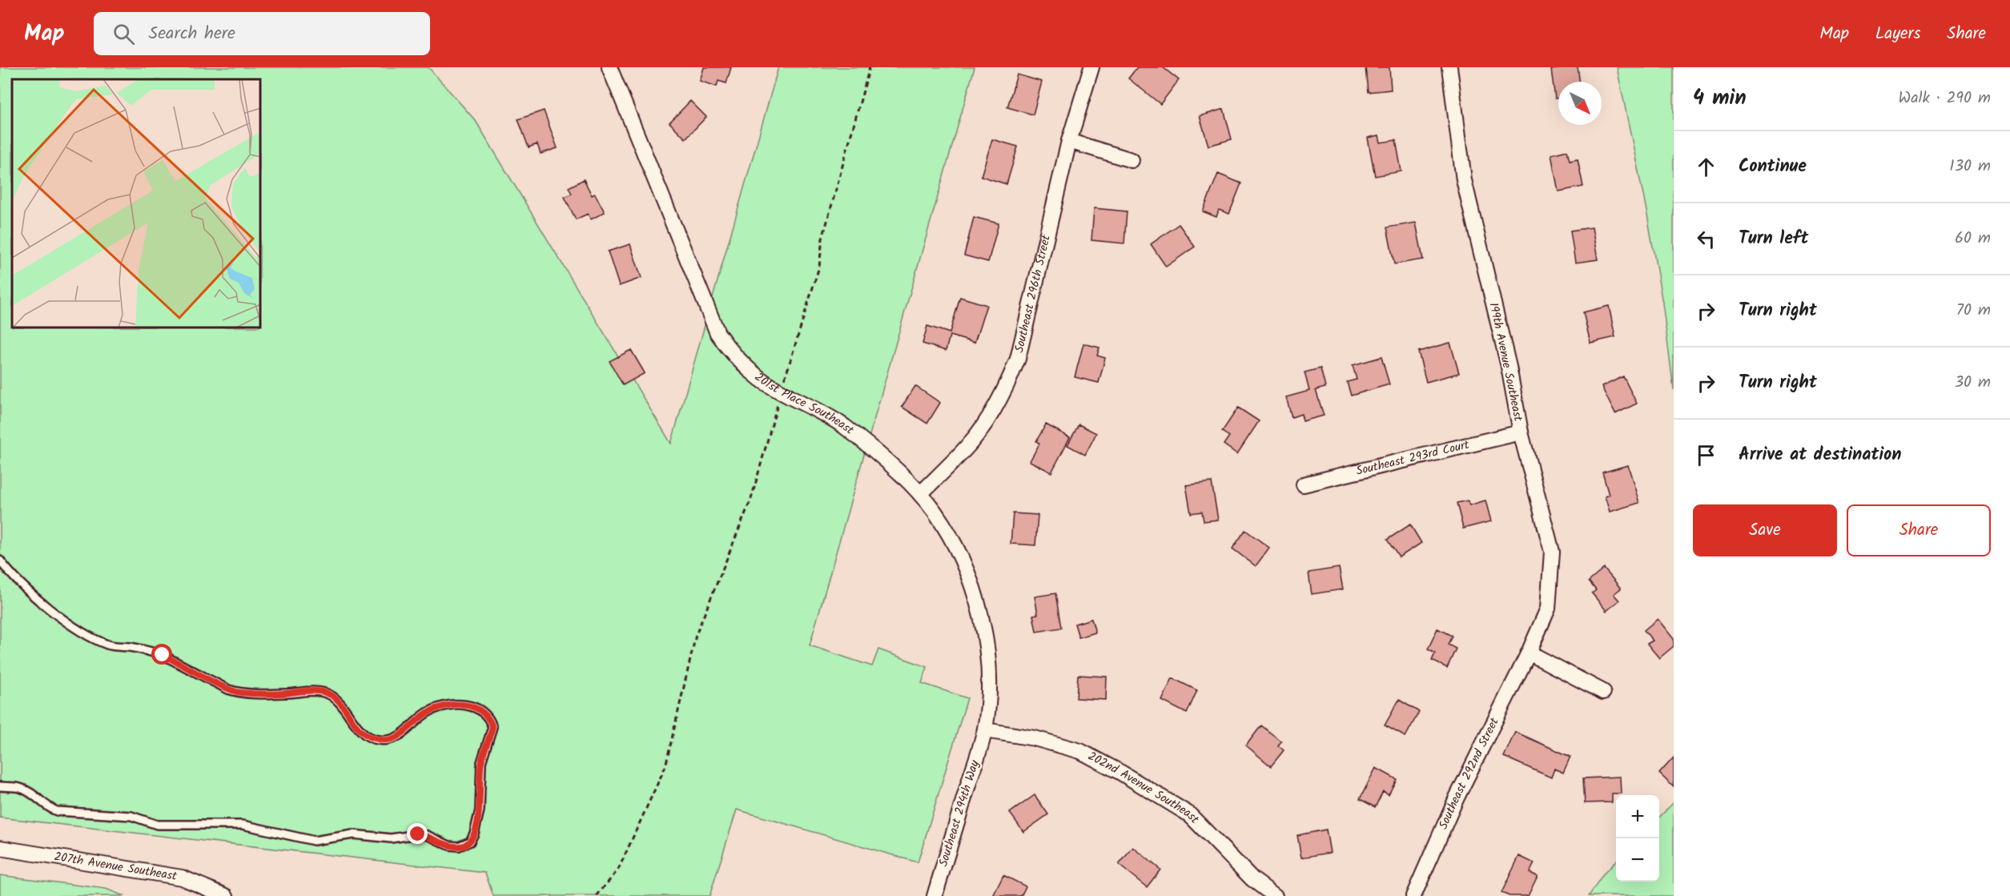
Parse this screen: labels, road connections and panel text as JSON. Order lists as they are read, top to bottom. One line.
{"streets":{"street":["Southeast 296th Street","199th Avenue Southeast","201st Place Southeast","Southeast 293rd Court","Southeast 292nd Street","202nd Avenue Southeast","Southeast 294th Way","207th Avenue Southeast"]},"crossings":[["Southeast 296th Street","201st Place Southeast"],["199th Avenue Southeast","Southeast 293rd Court"],["199th Avenue Southeast","Southeast 292nd Street"],["201st Place Southeast","202nd Avenue Southeast"],["201st Place Southeast","Southeast 294th Way"],["202nd Avenue Southeast","Southeast 294th Way"]],"north":"bottom right","page":{"header":"Map","search":"Search here","nav":["Map","Layers","Share"],"heading":["4 min","Walk · 290 m"],"list":[["Continue","130 m"],["Turn left","60 m"],["Turn right","70 m"],["Turn right","30 m"],"Arrive at destination"],"buttons":["Save","Share"],"map_buttons":["+","−"]}}
